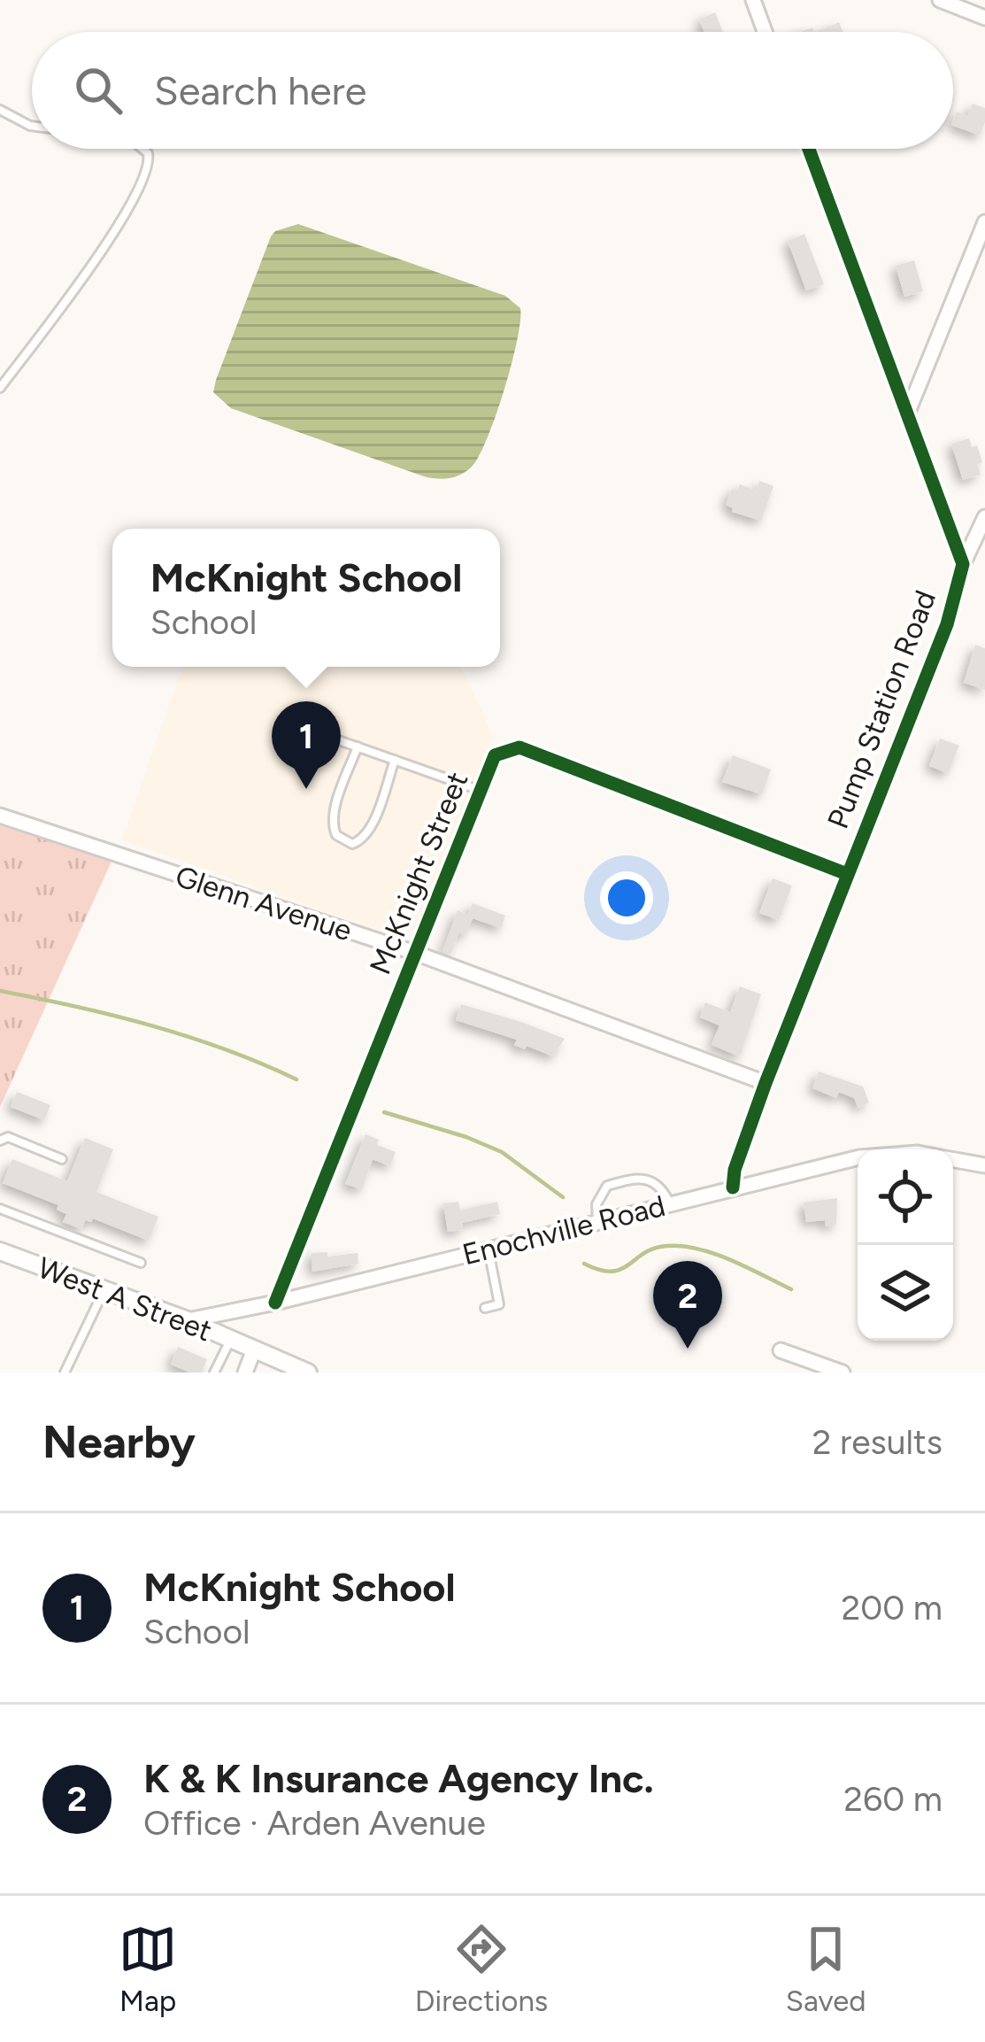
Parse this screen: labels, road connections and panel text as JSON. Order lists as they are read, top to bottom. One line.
{"streets":{"street":["Pump Station Road","McKnight Street","Glenn Avenue","Enochville Road","West A Street"]},"crossings":[["Pump Station Road","McKnight Street"],["Pump Station Road","Glenn Avenue"],["Pump Station Road","Enochville Road"],["McKnight Street","Glenn Avenue"],["McKnight Street","Enochville Road"],["Enochville Road","West A Street"]],"page":{"search":"Search here","popup":["McKnight School","School"],"pins":["1","2"],"heading":["Nearby","2 results"],"list":[{"mark":"1","name":"McKnight School","note":"School","value":"200 m"},{"mark":"2","name":"K & K Insurance Agency Inc.","note":"Office · Arden Avenue","value":"260 m"}],"nav":["Map","Directions","Saved"]}}
